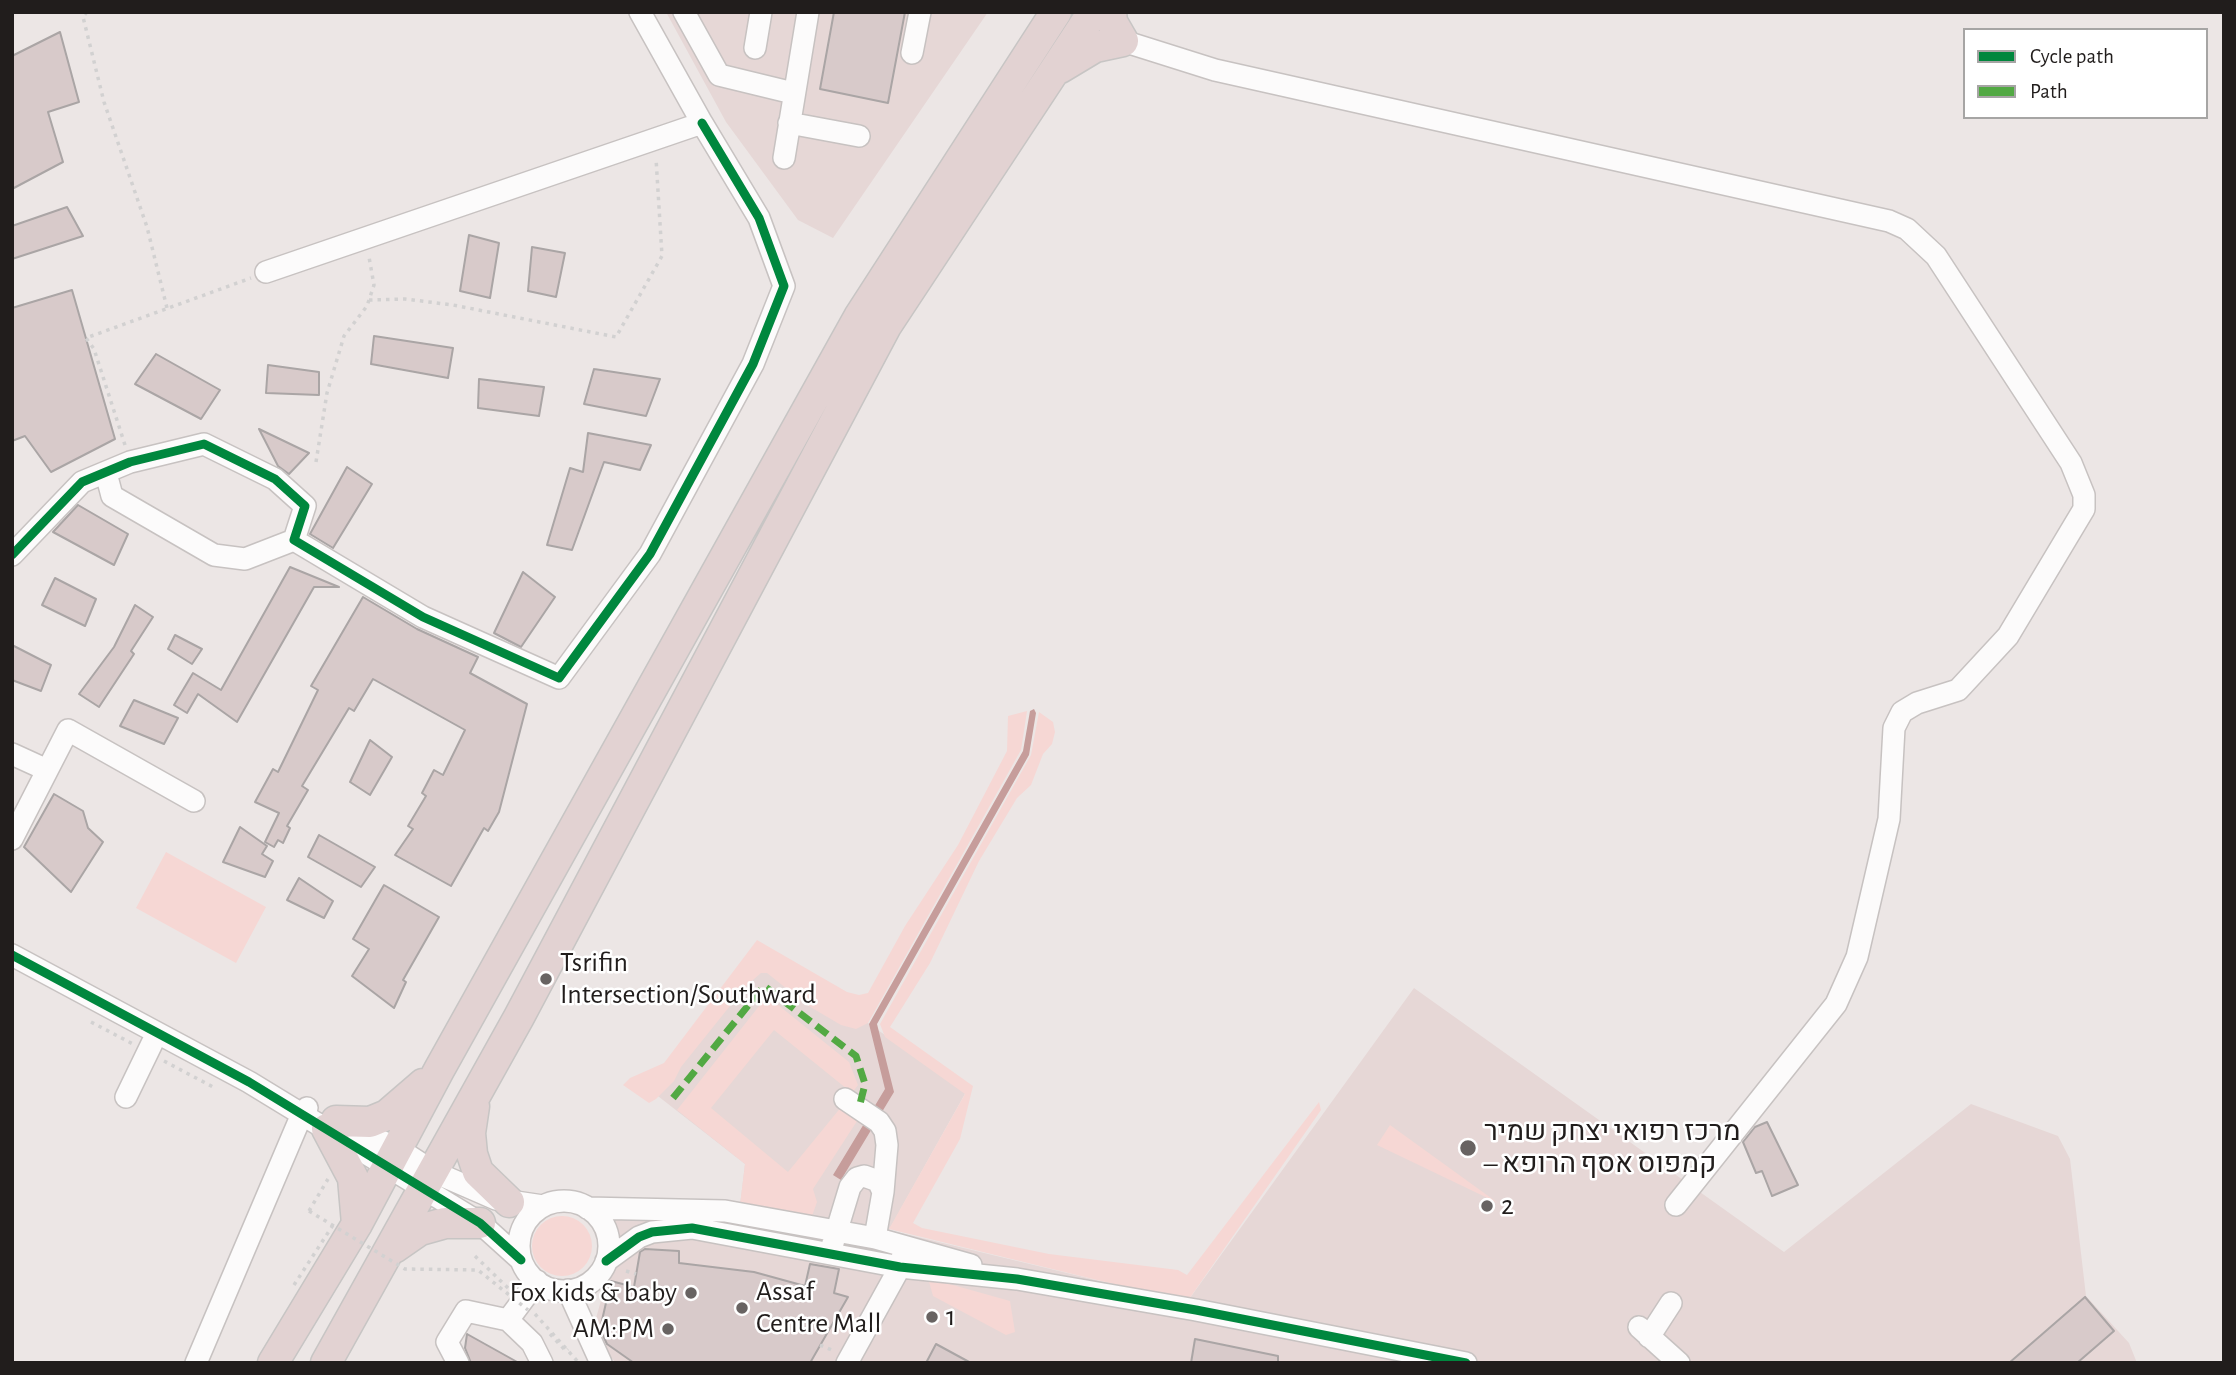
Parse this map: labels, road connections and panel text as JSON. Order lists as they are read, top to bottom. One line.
{"places":["Tsrifin Intersection/Southward","מרכז רפואי יצחק שמיר – קמפוס אסף הרופא","2","Fox kids & baby","Assaf Centre Mall","1","AM:PM"],"legend":["Cycle path","Path"]}
